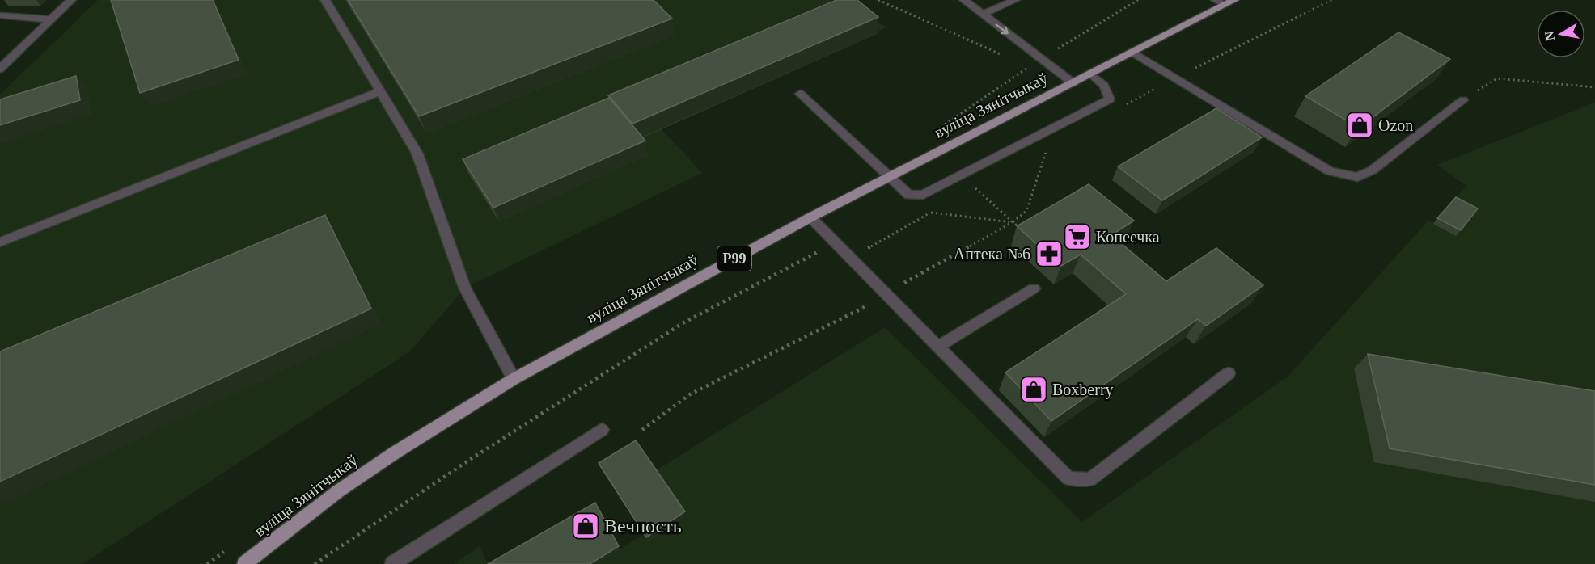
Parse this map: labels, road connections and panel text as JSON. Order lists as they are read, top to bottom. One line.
{"streets":{"main road":["вуліца Зянітчыкаў","Р99"]},"places":{"shop":["Ozon","Boxberry","Вечность"],"supermarket":["Копеечка"],"pharmacy":["Аптека №6"]},"north":"left"}
